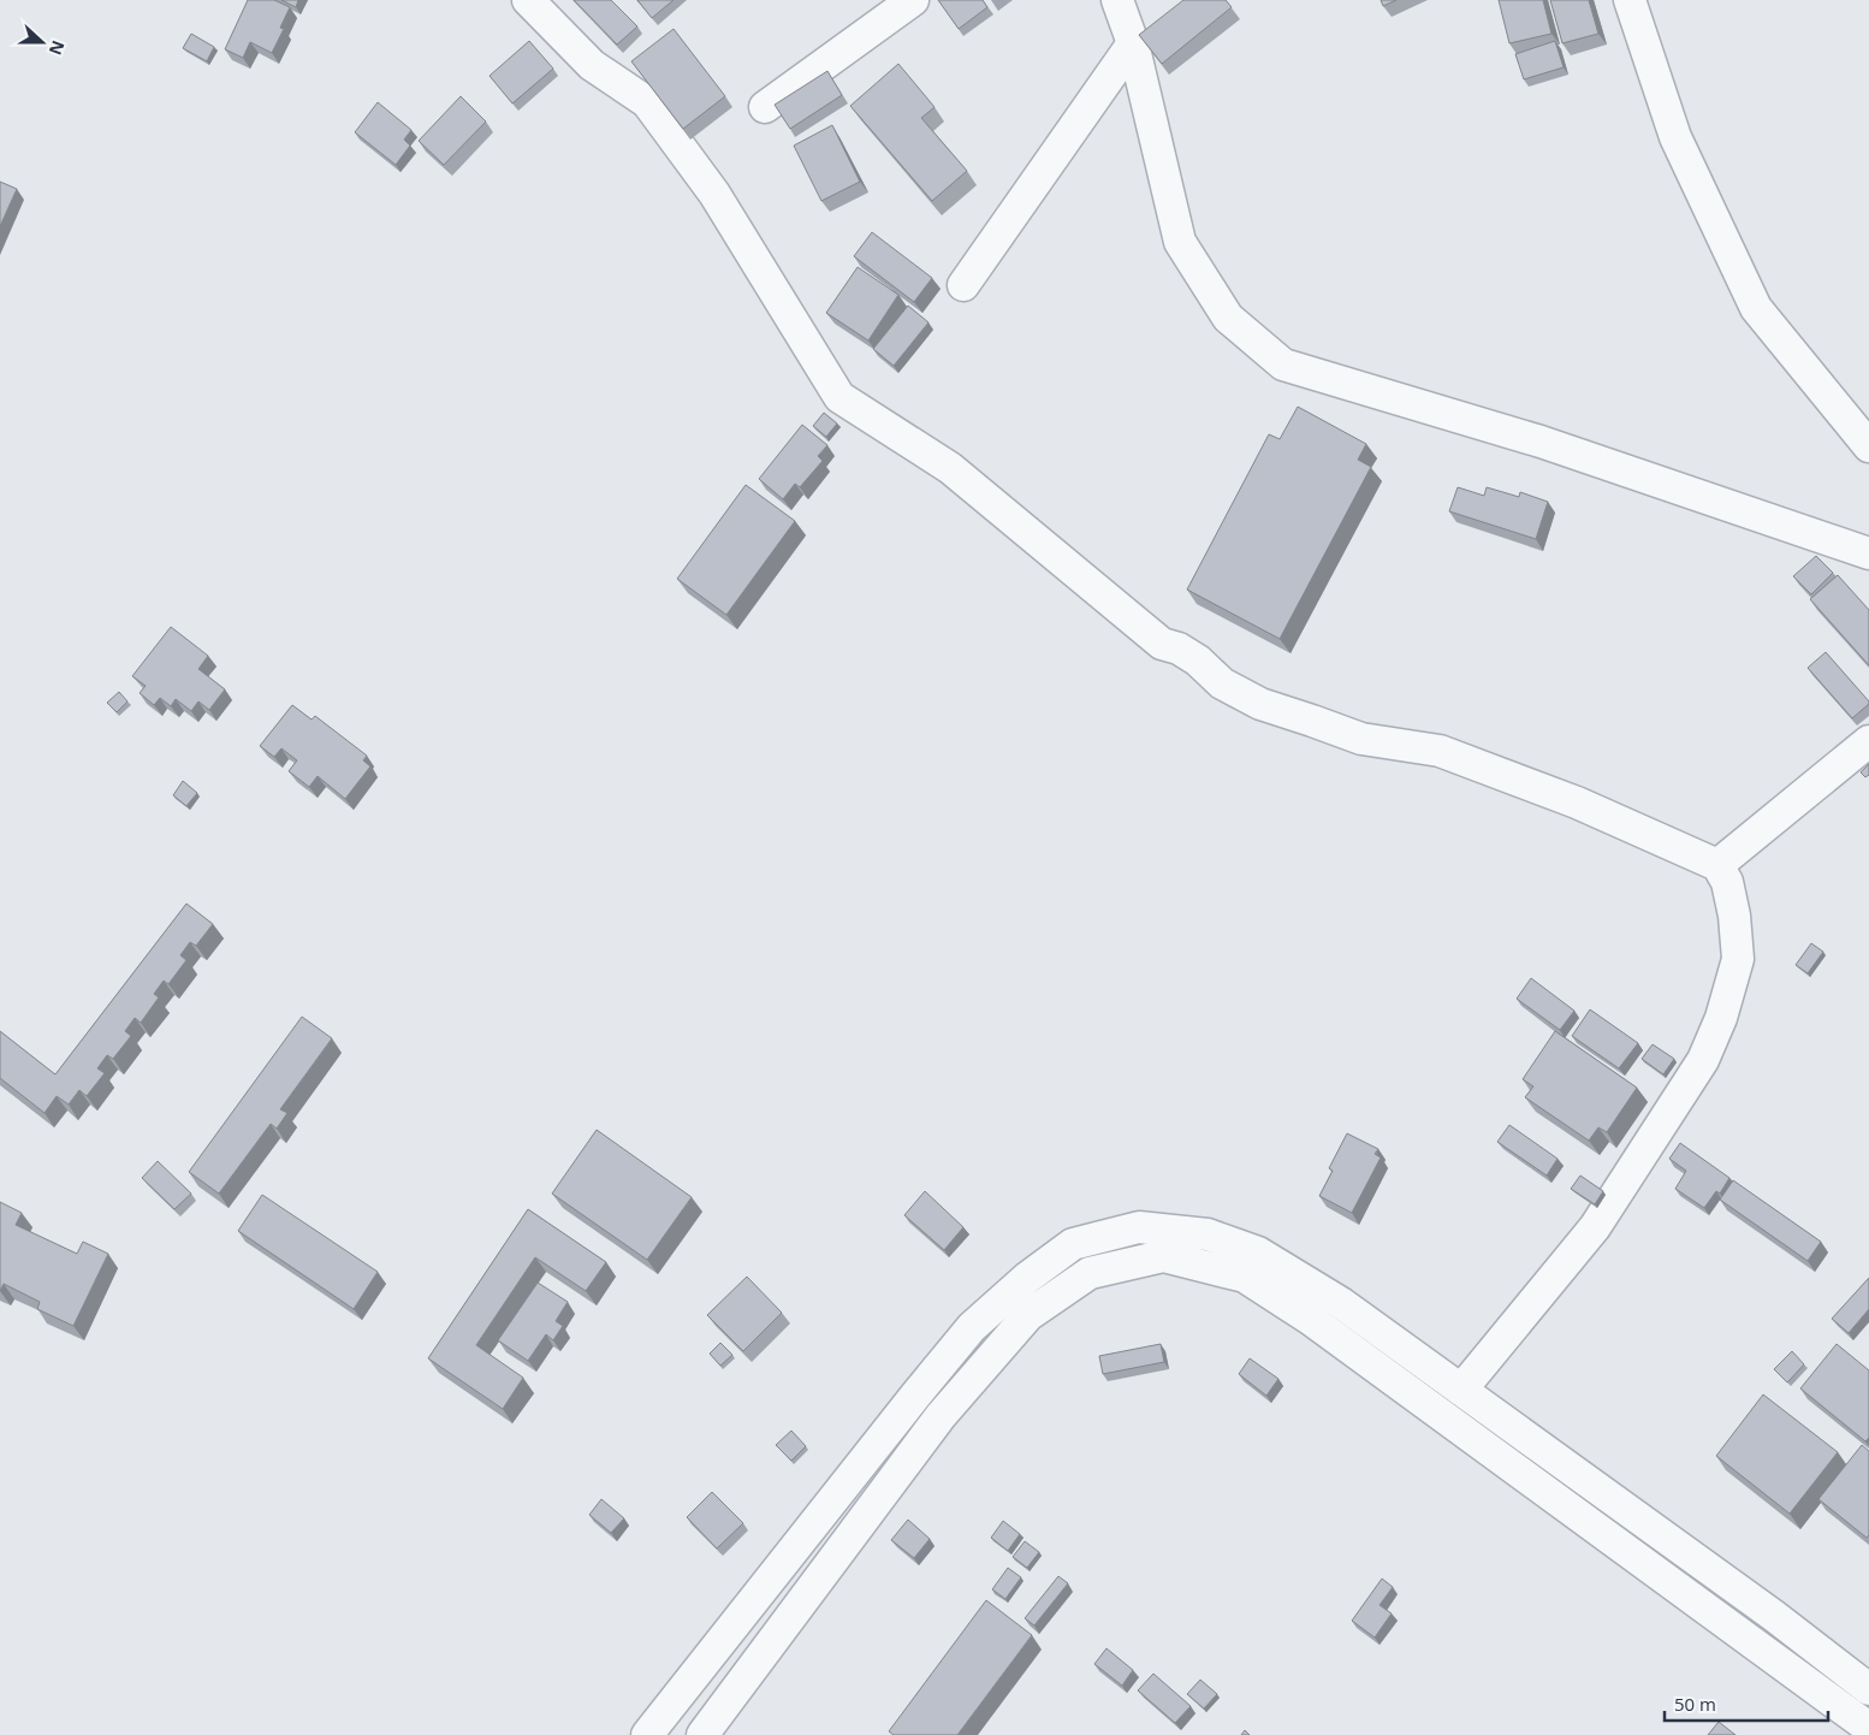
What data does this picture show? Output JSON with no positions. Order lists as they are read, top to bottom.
{
  "scale_bar": "50 m",
  "north": "right"
}
